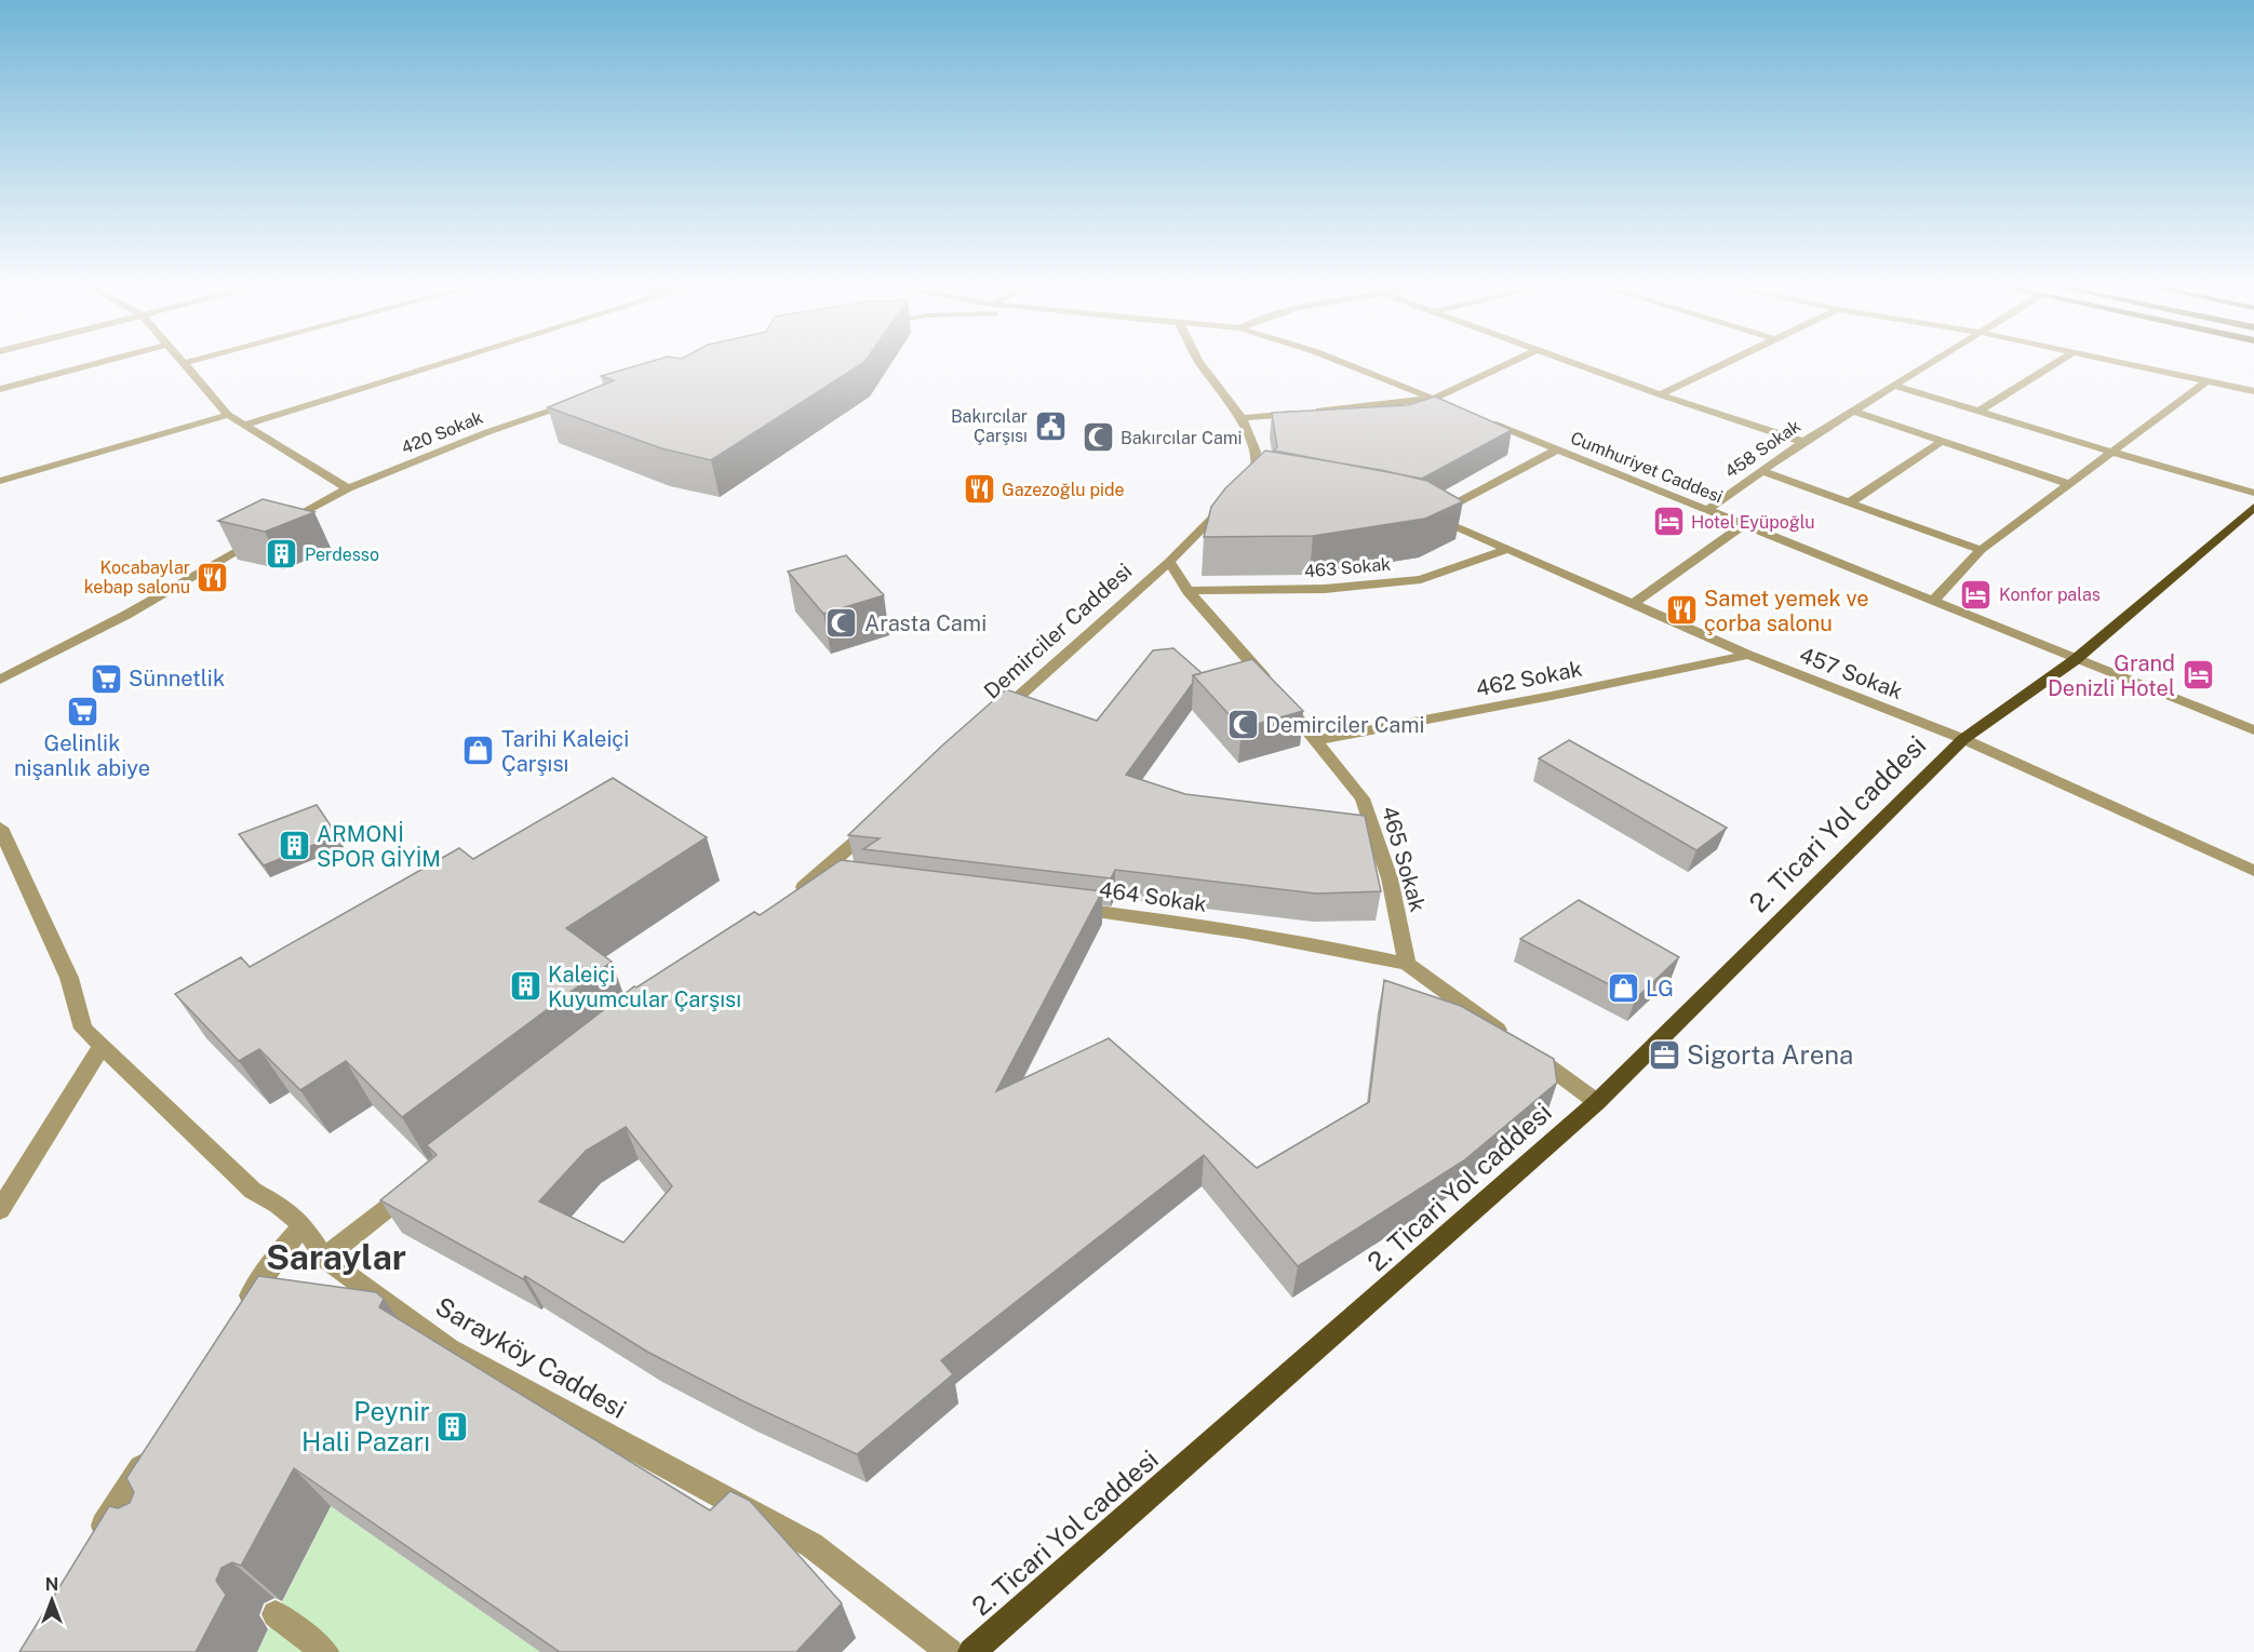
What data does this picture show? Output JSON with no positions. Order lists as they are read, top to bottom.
{
  "streets": {
    "main road": ["2. Ticari Yol caddesi"],
    "street": [
      "420 Sokak",
      "458 Sokak",
      "Cumhuriyet Caddesi",
      "463 Sokak",
      "Demirciler Caddesi",
      "457 Sokak",
      "462 Sokak",
      "465 Sokak",
      "464 Sokak",
      "Sarayköy Caddesi"
    ]
  },
  "crossings": [
    ["458 Sokak", "Cumhuriyet Caddesi"],
    ["Cumhuriyet Caddesi", "457 Sokak"],
    ["463 Sokak", "457 Sokak"],
    ["463 Sokak", "465 Sokak"],
    ["Demirciler Caddesi", "465 Sokak"],
    ["457 Sokak", "462 Sokak"],
    ["457 Sokak", "2. Ticari Yol caddesi"],
    ["462 Sokak", "465 Sokak"],
    ["465 Sokak", "464 Sokak"]
  ],
  "districts": ["Saraylar"],
  "places": {
    "public building": ["Bakırcılar Çarşısı"],
    "mosque": ["Bakırcılar Cami", "Arasta Cami", "Demirciler Cami"],
    "restaurant": ["Gazezoğlu pide", "Kocabaylar kebap salonu", "Samet yemek ve çorba salonu"],
    "hotel": ["Hotel Eyüpoğlu", "Konfor palas", "Grand Denizli Hotel"],
    "building": [
      "Perdesso",
      "ARMONİ SPOR GİYİM",
      "Kaleiçi Kuyumcular Çarşısı",
      "Peynir Hali Pazarı"
    ],
    "supermarket": ["Sünnetlik", "Gelinlik nişanlık abiye"],
    "shop": ["Tarihi Kaleiçi Çarşısı", "LG"],
    "office": ["Sigorta Arena"]
  },
  "north": "top"
}
